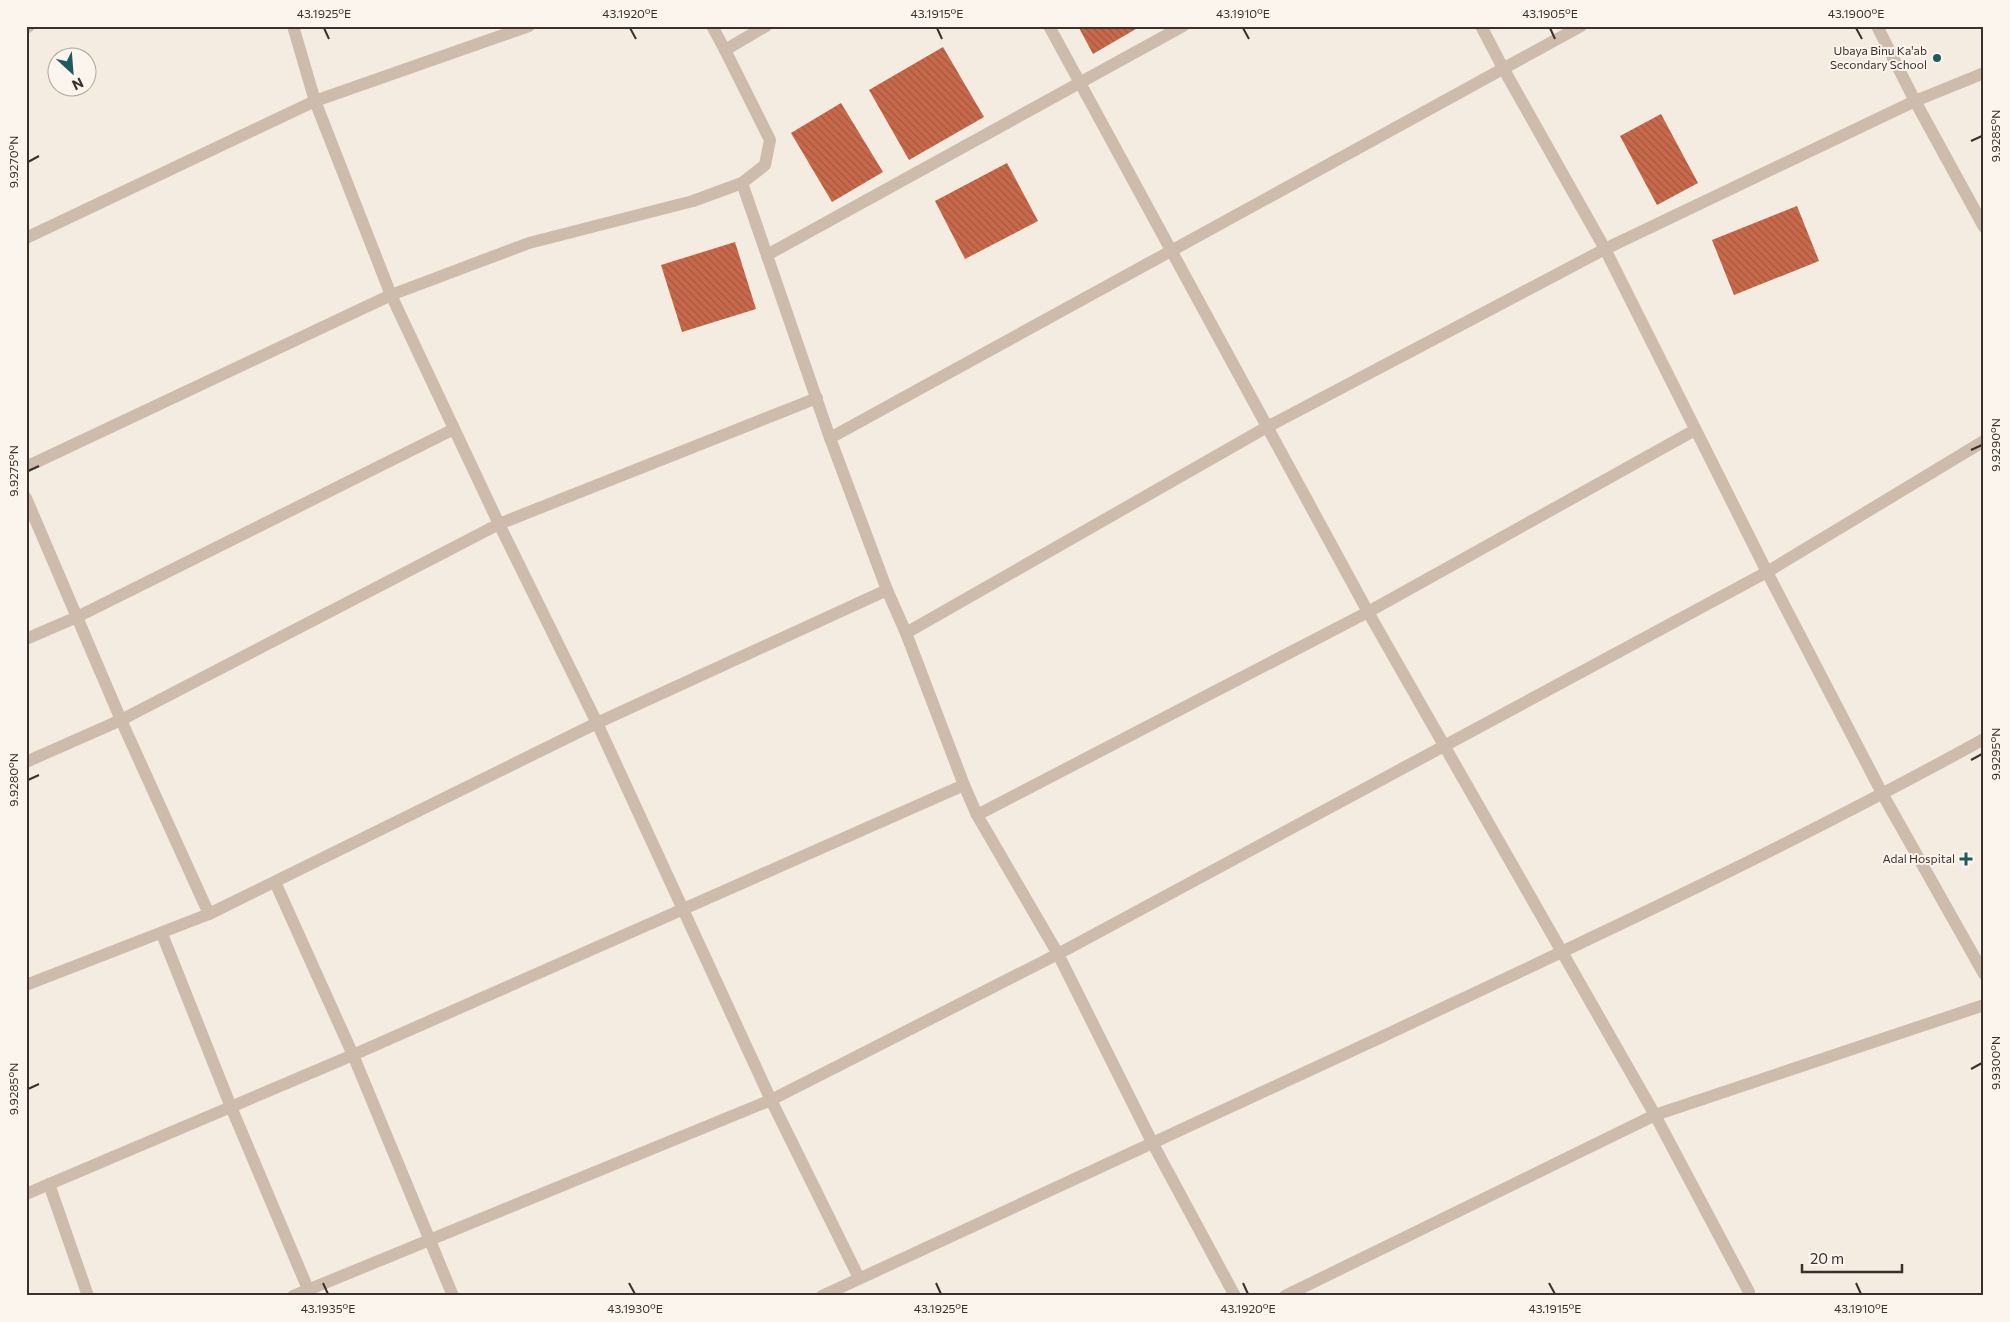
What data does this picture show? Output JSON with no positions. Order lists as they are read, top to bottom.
{
  "places": {
    "other": ["Ubaya Binu Ka'ab Secondary School"],
    "health": ["Adal Hospital"]
  },
  "scale_bar": "20 m",
  "north": "bottom right",
  "coordinates": [
    "43.1925°E",
    "43.1920°E",
    "43.1915°E",
    "43.1910°E",
    "43.1905°E",
    "43.1900°E",
    "9.9285°N",
    "9.9270°N",
    "9.9290°N",
    "9.9275°N",
    "9.9295°N",
    "9.9280°N",
    "9.9300°N",
    "43.1935°E",
    "43.1930°E"
  ]
}
